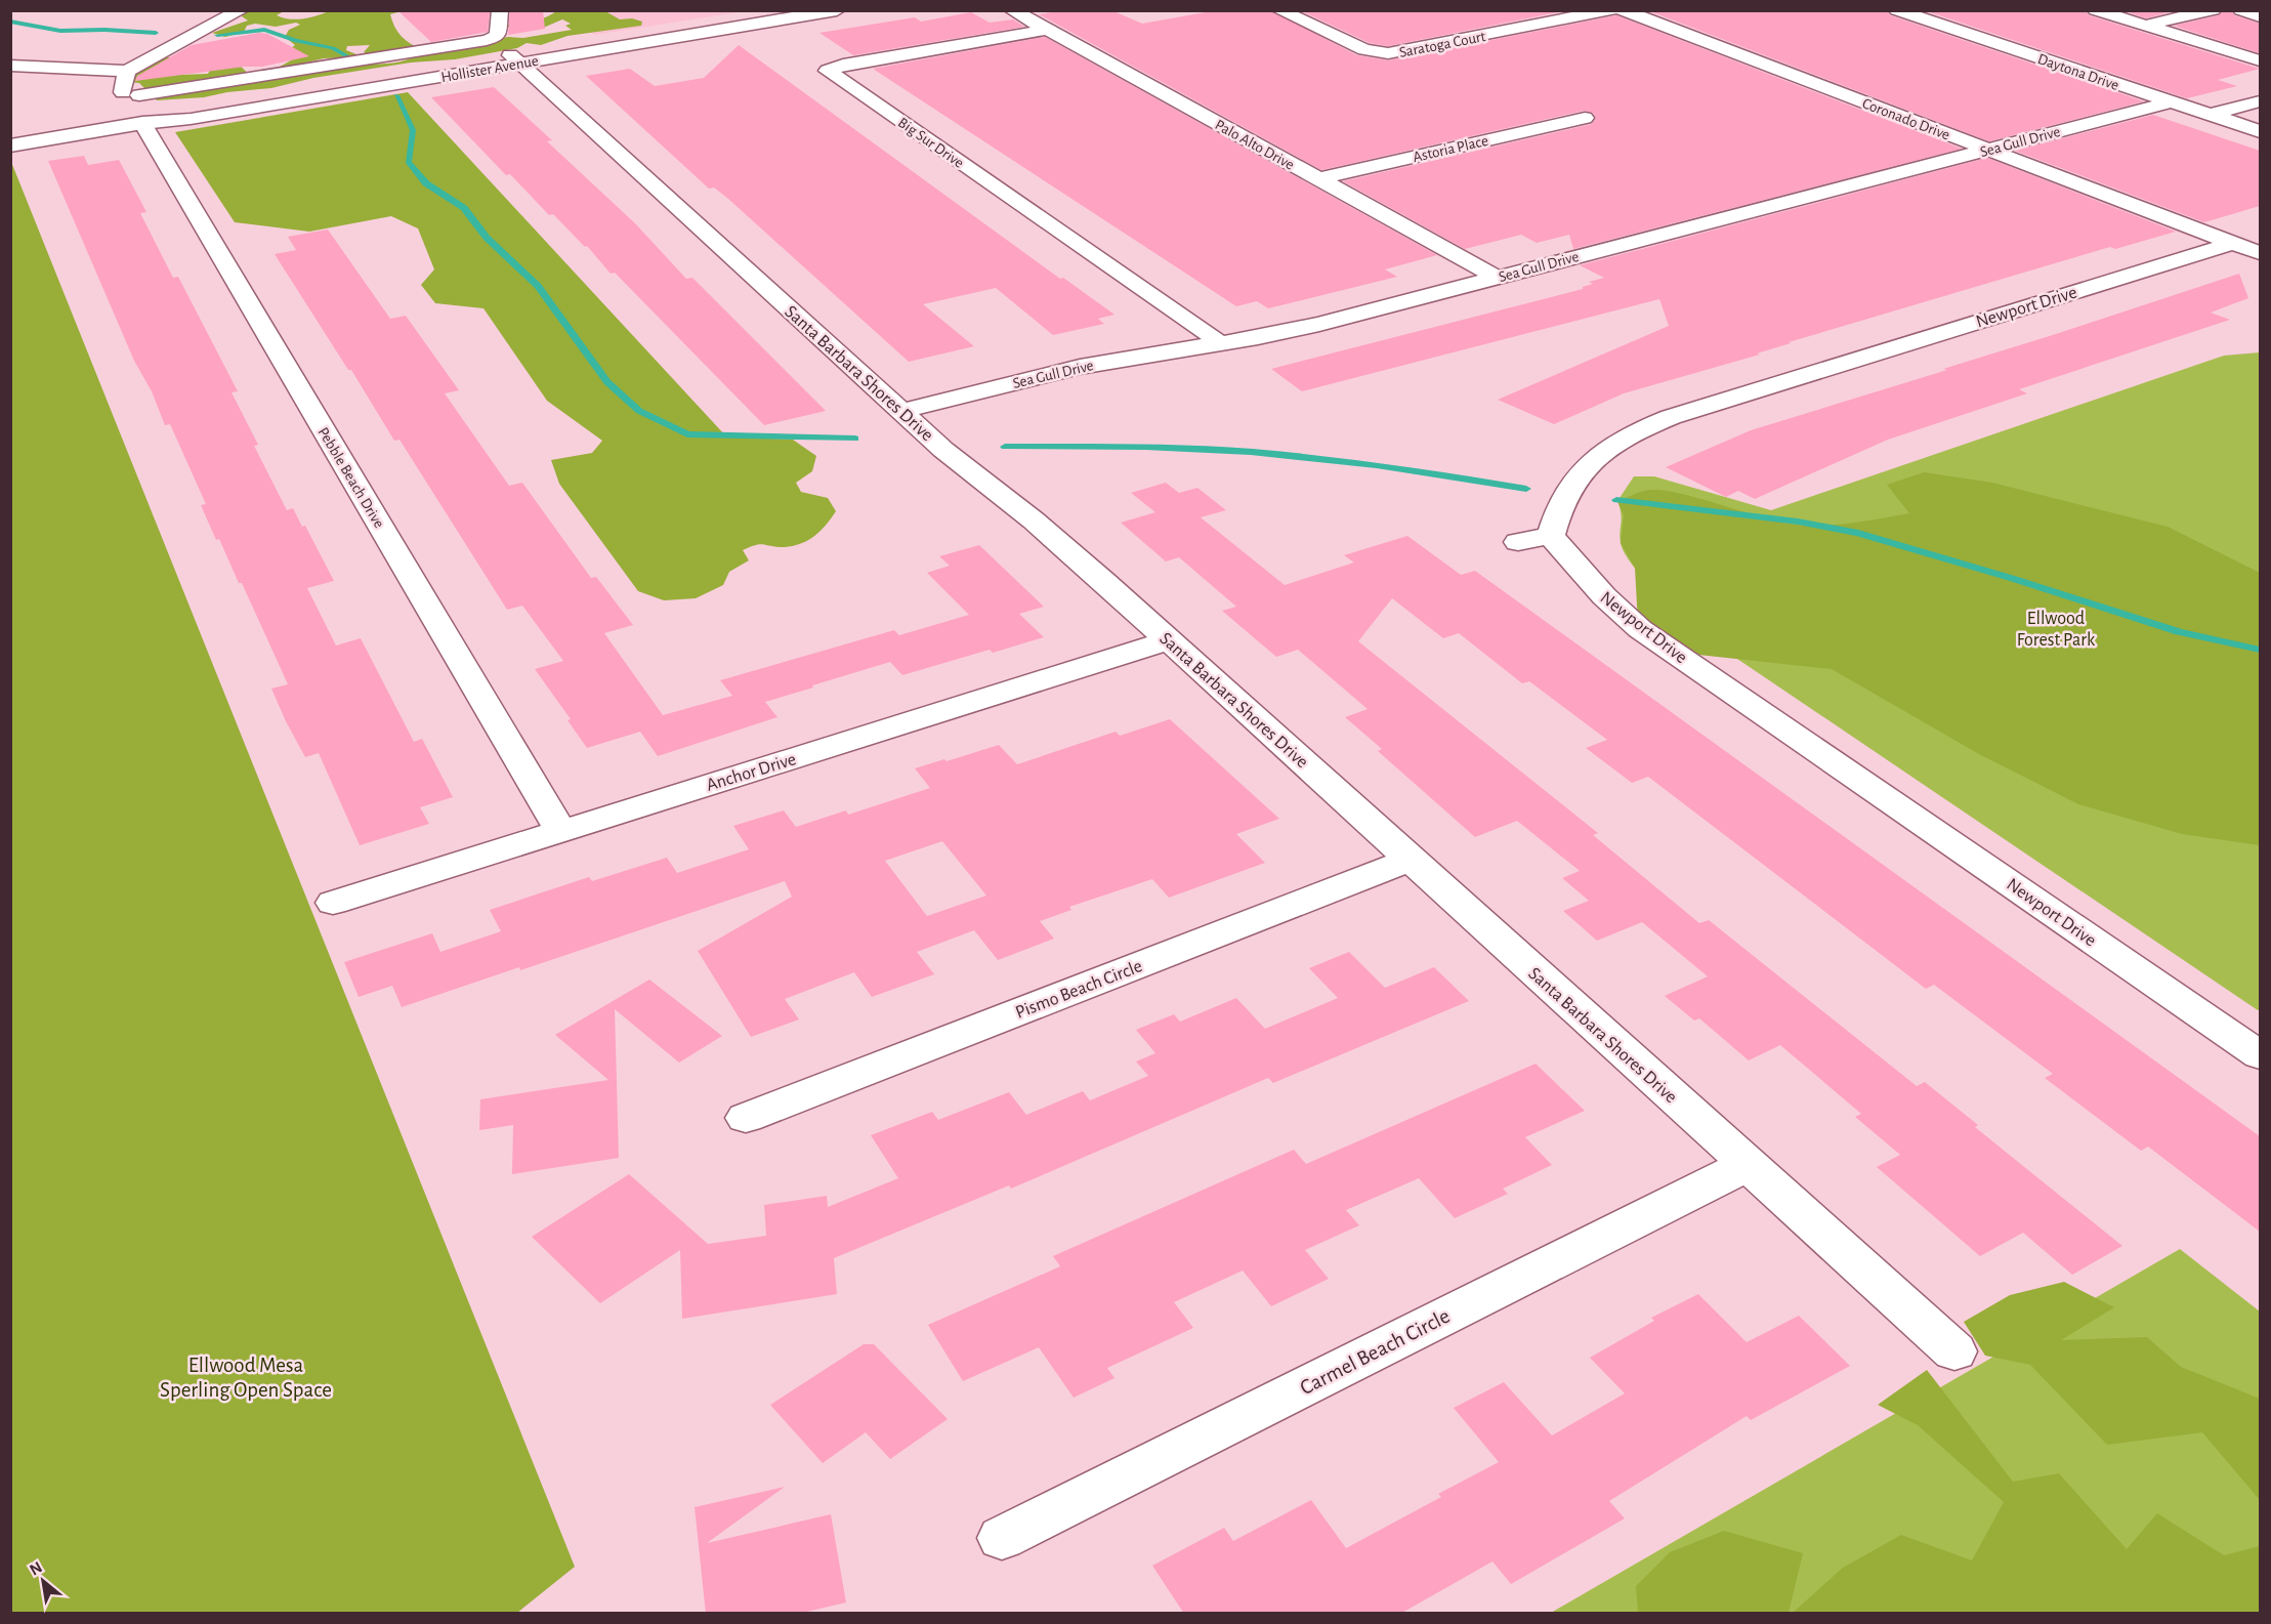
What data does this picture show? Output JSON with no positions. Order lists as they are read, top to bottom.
{
  "streets": {
    "street": [
      "Saratoga Court",
      "Hollister Avenue",
      "Daytona Drive",
      "Coronado Drive",
      "Sea Gull Drive",
      "Big Sur Drive",
      "Palo Alto Drive",
      "Astoria Place",
      "Newport Drive",
      "Santa Barbara Shores Drive",
      "Pebble Beach Drive",
      "Anchor Drive",
      "Pismo Beach Circle",
      "Carmel Beach Circle"
    ]
  },
  "crossings": [
    ["Hollister Avenue", "Santa Barbara Shores Drive"],
    ["Hollister Avenue", "Pebble Beach Drive"],
    ["Daytona Drive", "Sea Gull Drive"],
    ["Coronado Drive", "Sea Gull Drive"],
    ["Coronado Drive", "Newport Drive"],
    ["Sea Gull Drive", "Big Sur Drive"],
    ["Sea Gull Drive", "Palo Alto Drive"],
    ["Sea Gull Drive", "Santa Barbara Shores Drive"],
    ["Big Sur Drive", "Palo Alto Drive"],
    ["Palo Alto Drive", "Astoria Place"],
    ["Santa Barbara Shores Drive", "Anchor Drive"],
    ["Santa Barbara Shores Drive", "Pismo Beach Circle"],
    ["Santa Barbara Shores Drive", "Carmel Beach Circle"],
    ["Pebble Beach Drive", "Anchor Drive"]
  ],
  "parks": ["Ellwood Forest Park", "Ellwood Mesa Sperling Open Space"],
  "north": "top left"
}
